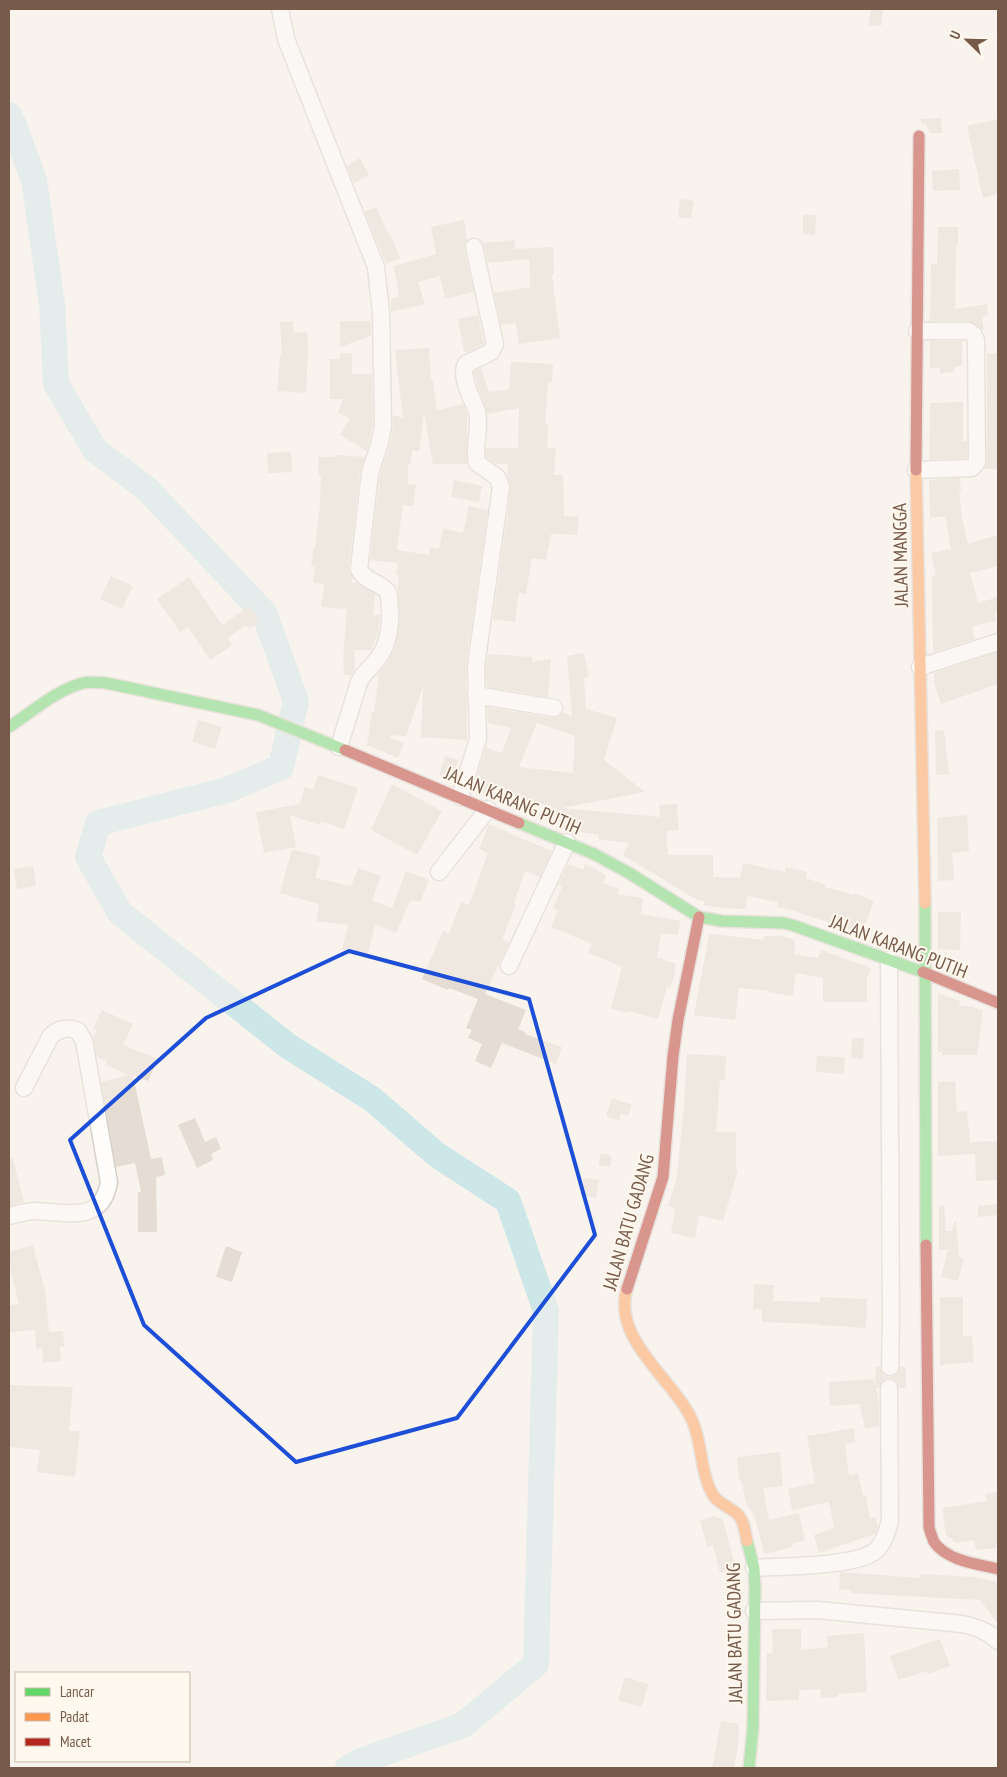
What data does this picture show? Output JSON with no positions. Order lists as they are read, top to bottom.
{
  "streets": {
    "street": ["JALAN MANGGA", "JALAN KARANG PUTIH", "JALAN BATU GADANG"]
  },
  "crossings": [
    ["JALAN MANGGA", "JALAN KARANG PUTIH"],
    ["JALAN KARANG PUTIH", "JALAN BATU GADANG"]
  ],
  "legend": ["Lancar", "Padat", "Macet"],
  "north": "top left"
}
